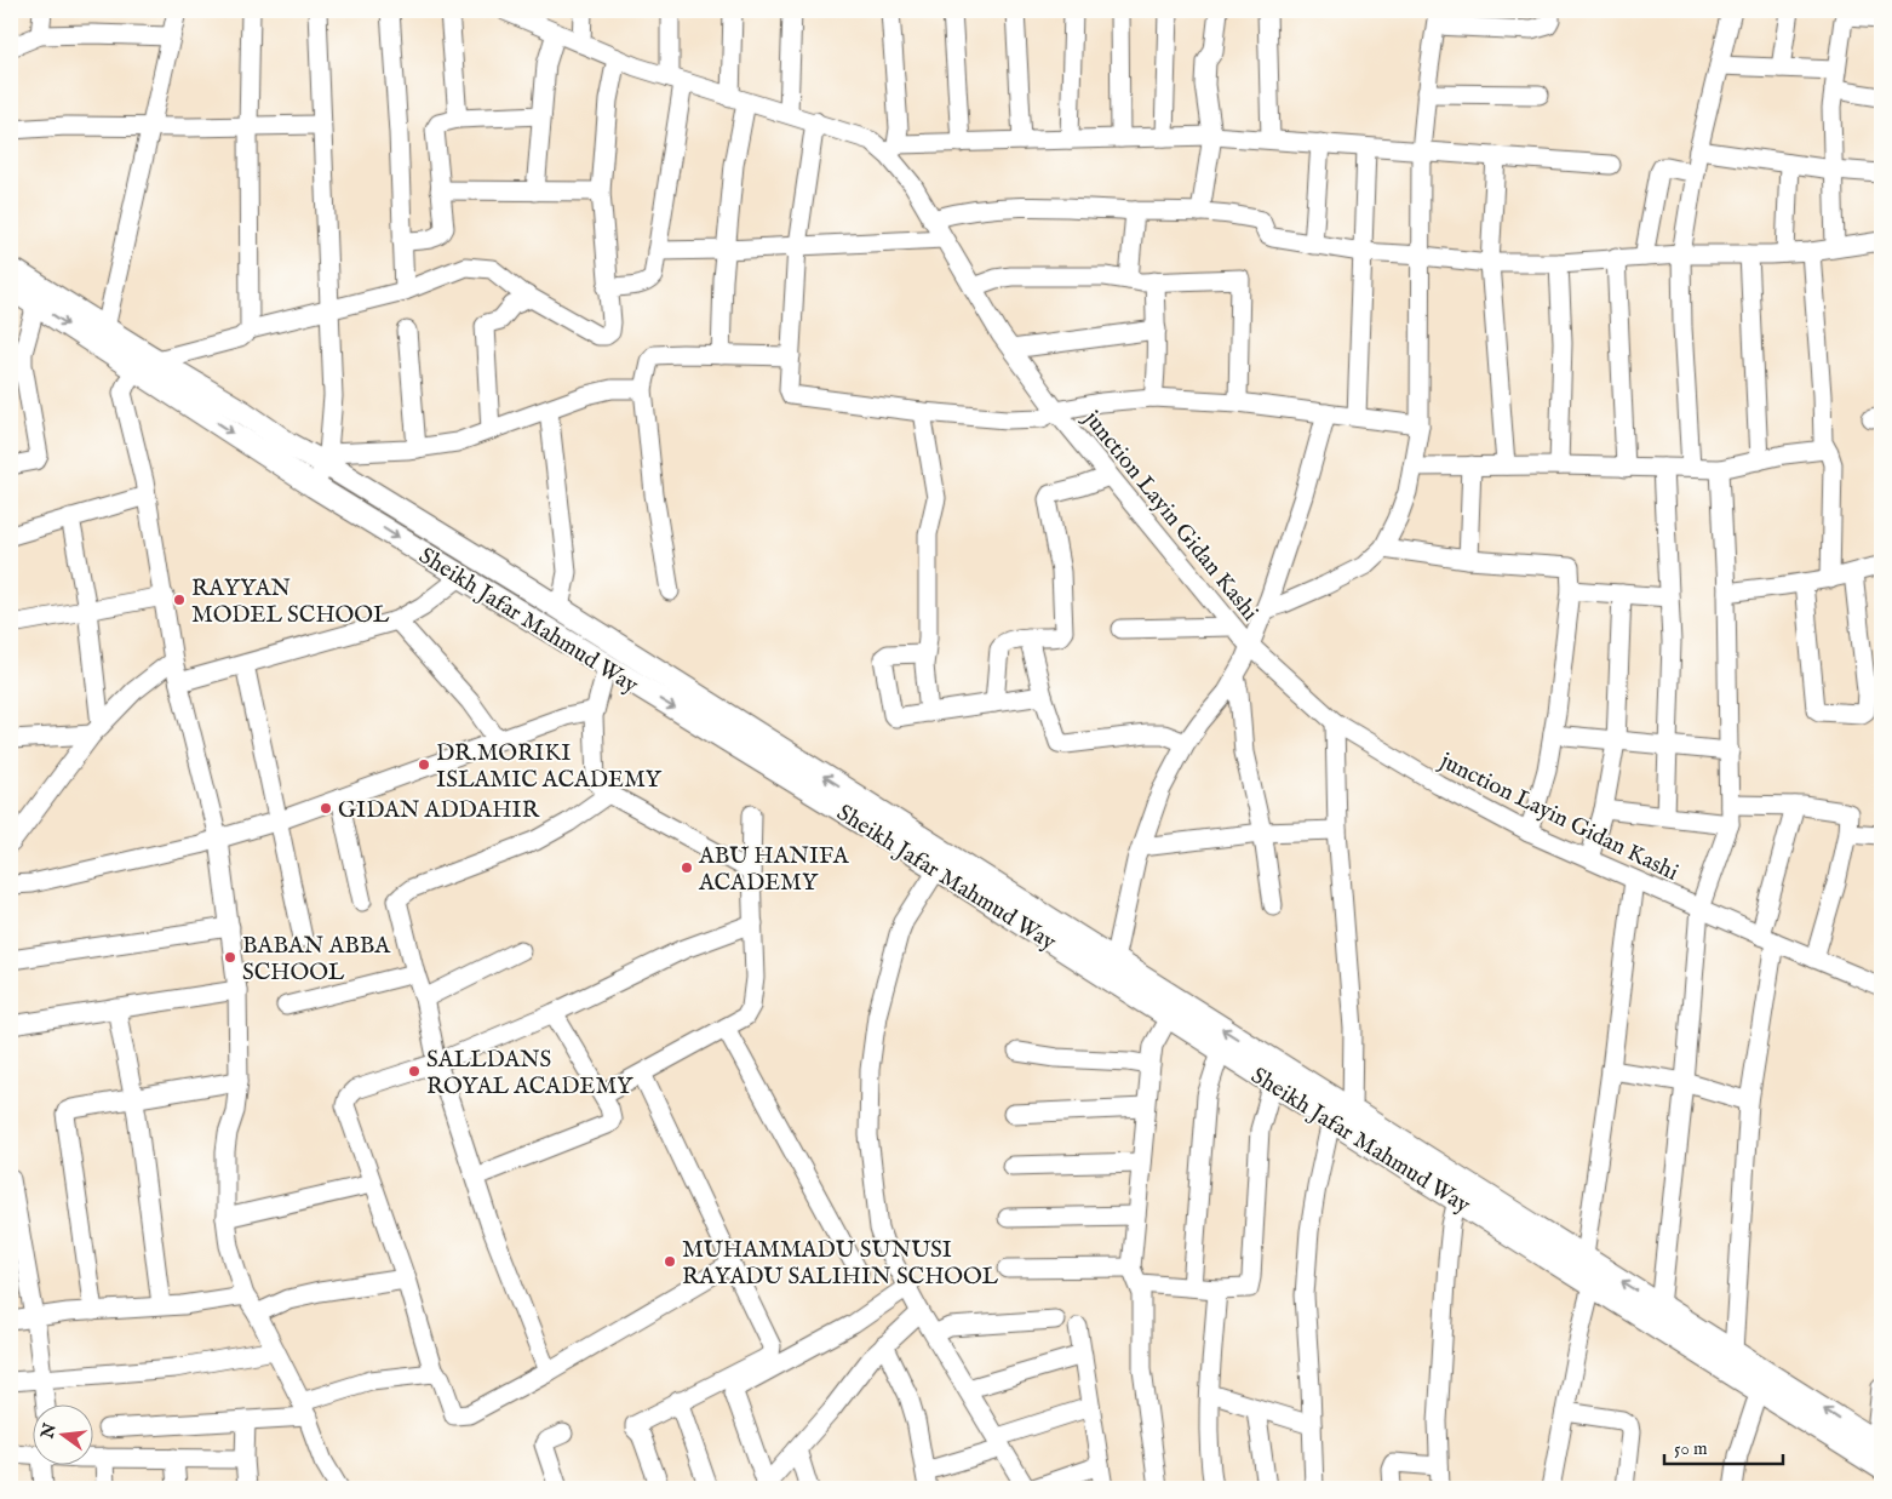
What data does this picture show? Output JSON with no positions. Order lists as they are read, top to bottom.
{
  "streets": {
    "main road": ["Sheikh Jafar Mahmud Way"],
    "street": ["junction Layin Gidan Kashi"]
  },
  "places": [
    "RAYYAN MODEL SCHOOL",
    "DR.MORIKI ISLAMIC ACADEMY",
    "GIDAN ADDAHIR",
    "ABU HANIFA ACADEMY",
    "BABAN ABBA SCHOOL",
    "SALLDANS ROYAL ACADEMY",
    "MUHAMMADU SUNUSI RAYADU SALIHIN SCHOOL"
  ],
  "scale_bar": "50 m",
  "north": "left"
}
